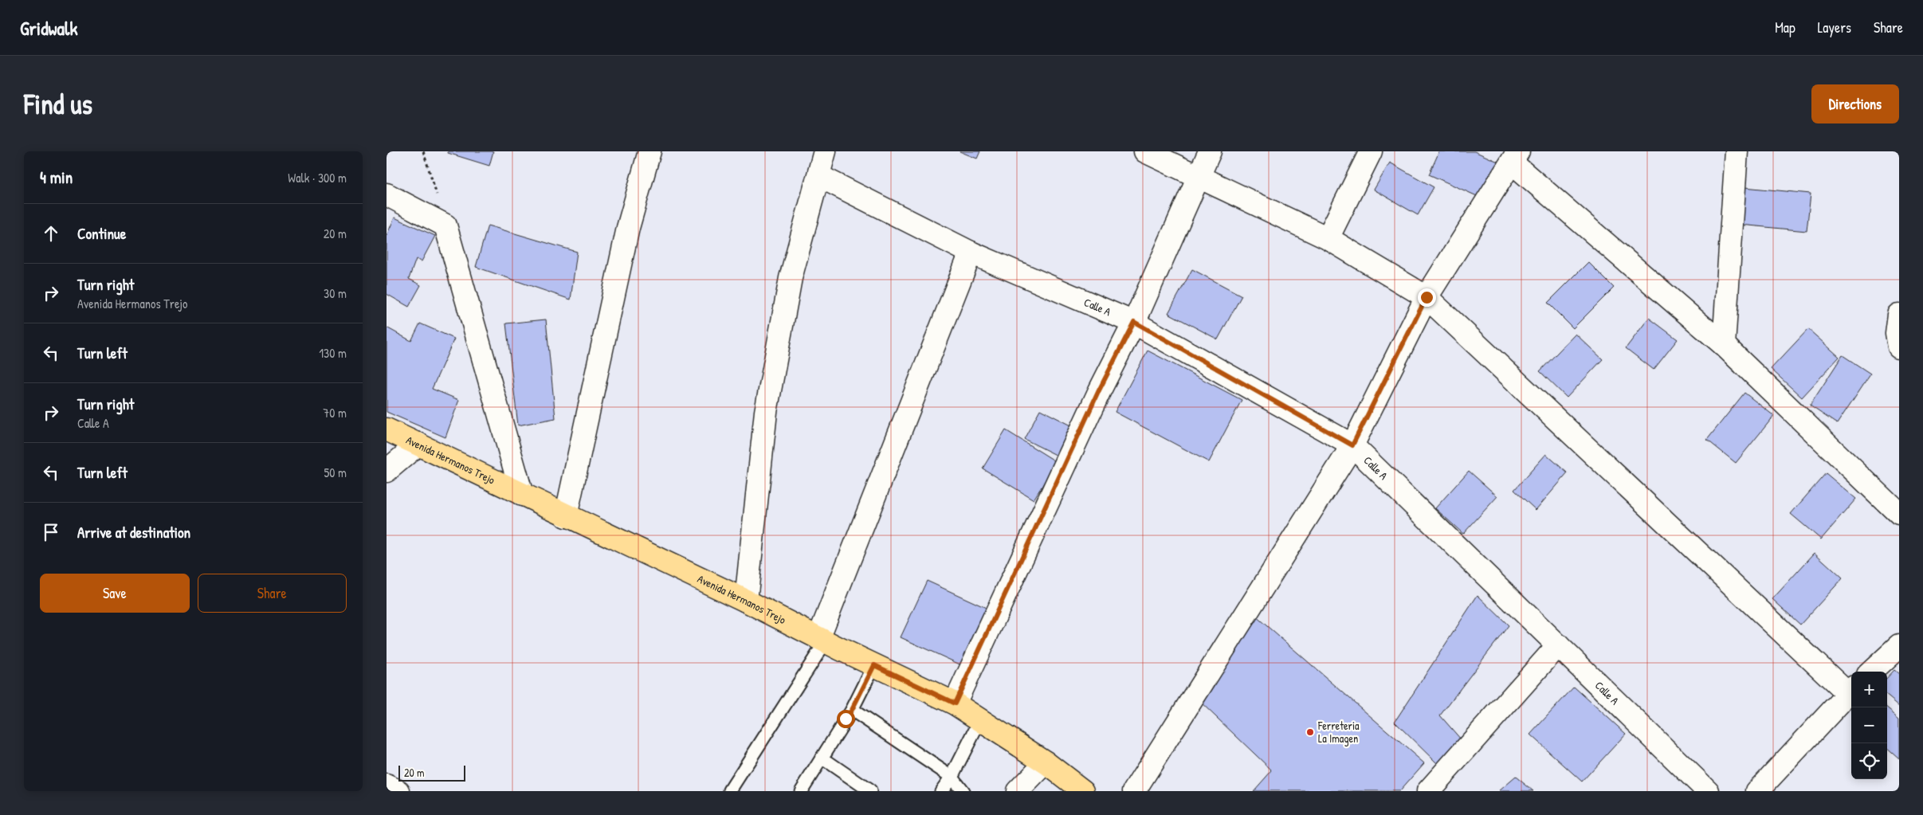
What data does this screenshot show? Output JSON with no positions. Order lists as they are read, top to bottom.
{
  "streets": {
    "main road": ["Avenida Hermanos Trejo"],
    "street": ["Calle A"]
  },
  "places": ["Ferreteria La Imagen"],
  "scale_bar": "20 m",
  "page": {
    "header": "Gridwalk",
    "nav": ["Map", "Layers", "Share"],
    "buttons": [
      "Directions",
      ["Save", "Share"]
    ],
    "title": "Find us",
    "heading": ["4 min", "Walk · 300 m"],
    "list": [
      ["Continue", "20 m"],
      ["Turn right", "Avenida Hermanos Trejo", "30 m"],
      ["Turn left", "130 m"],
      ["Turn right", "Calle A", "70 m"],
      ["Turn left", "50 m"],
      "Arrive at destination"
    ],
    "map_buttons": ["+", "−"],
    "scale": "20 m"
  }
}
